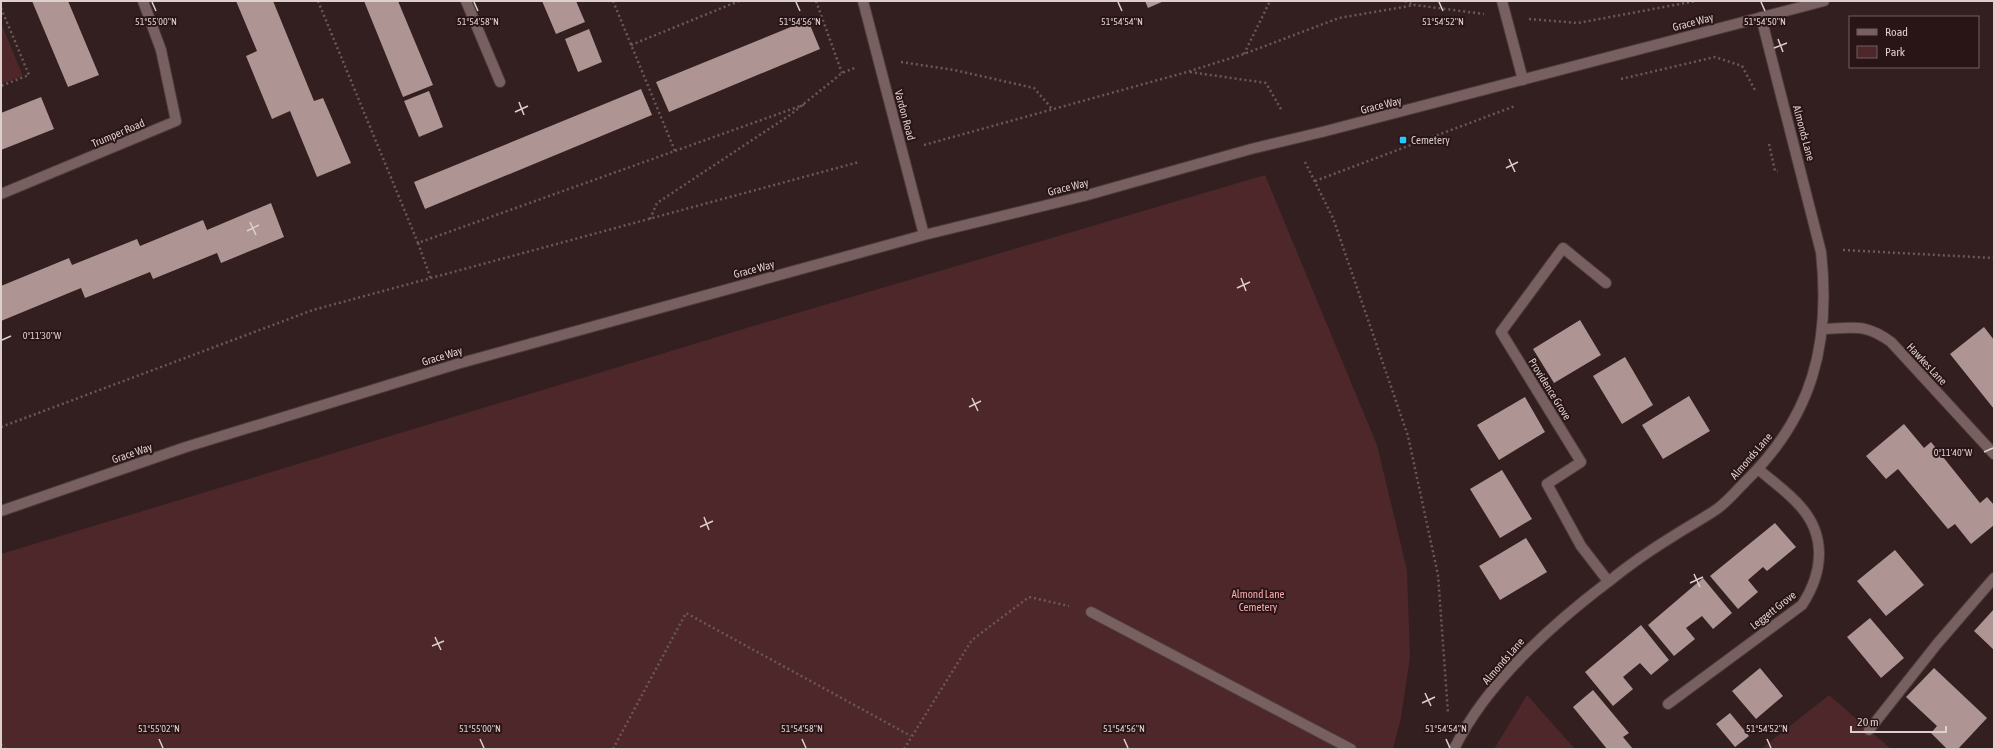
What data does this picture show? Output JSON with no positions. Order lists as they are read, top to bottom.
{
  "streets": {
    "street": [
      "Grace Way",
      "Vardon Road",
      "Trumper Road",
      "Almonds Lane",
      "Hawkes Lane",
      "Providence Grove",
      "Leggett Grove"
    ]
  },
  "crossings": [
    ["Grace Way", "Vardon Road"],
    ["Grace Way", "Almonds Lane"],
    ["Almonds Lane", "Hawkes Lane"],
    ["Almonds Lane", "Providence Grove"],
    ["Almonds Lane", "Leggett Grove"]
  ],
  "parks": ["Almond Lane Cemetery"],
  "places": {
    "transit": ["Cemetery"]
  },
  "legend": ["Road", "Park"],
  "scale_bar": "20 m",
  "coordinates": [
    "51°54'50\"N",
    "51°55'00\"N",
    "51°54'58\"N",
    "51°54'56\"N",
    "51°54'54\"N",
    "51°54'52\"N",
    "0°11'30\"W",
    "0°11'40\"W",
    "51°55'02\"N"
  ]
}
